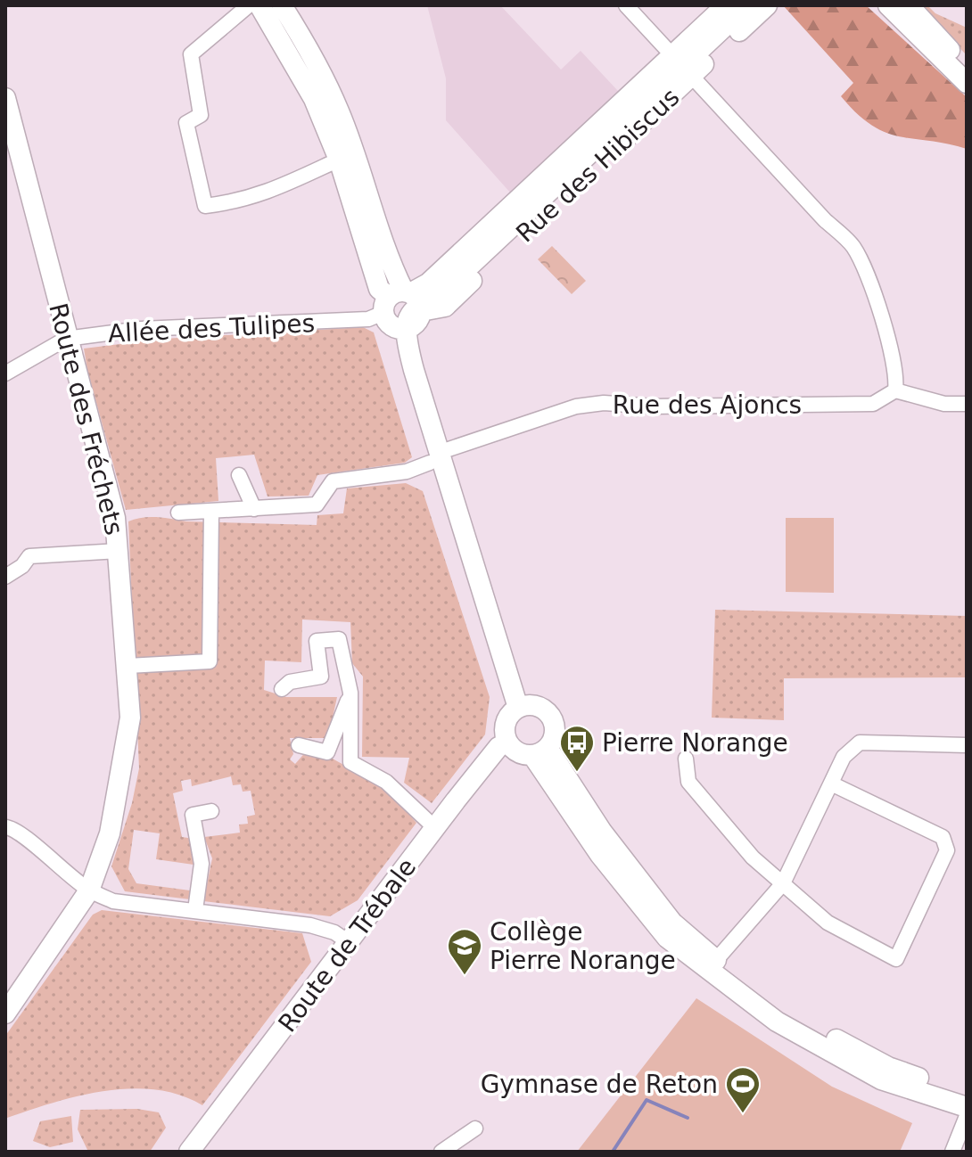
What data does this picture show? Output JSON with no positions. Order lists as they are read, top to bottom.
{
  "streets": {
    "street": [
      "Rue des Hibiscus",
      "Allée des Tulipes",
      "Rue des Ajoncs",
      "Route des Fréchets",
      "Route de Trébale"
    ]
  },
  "crossings": [
    ["Rue des Hibiscus", "Allée des Tulipes"],
    ["Allée des Tulipes", "Route des Fréchets"]
  ],
  "places": {
    "bus stop": ["Pierre Norange"],
    "school or university": ["Collège Pierre Norange"],
    "sports": ["Gymnase de Reton"]
  }
}
